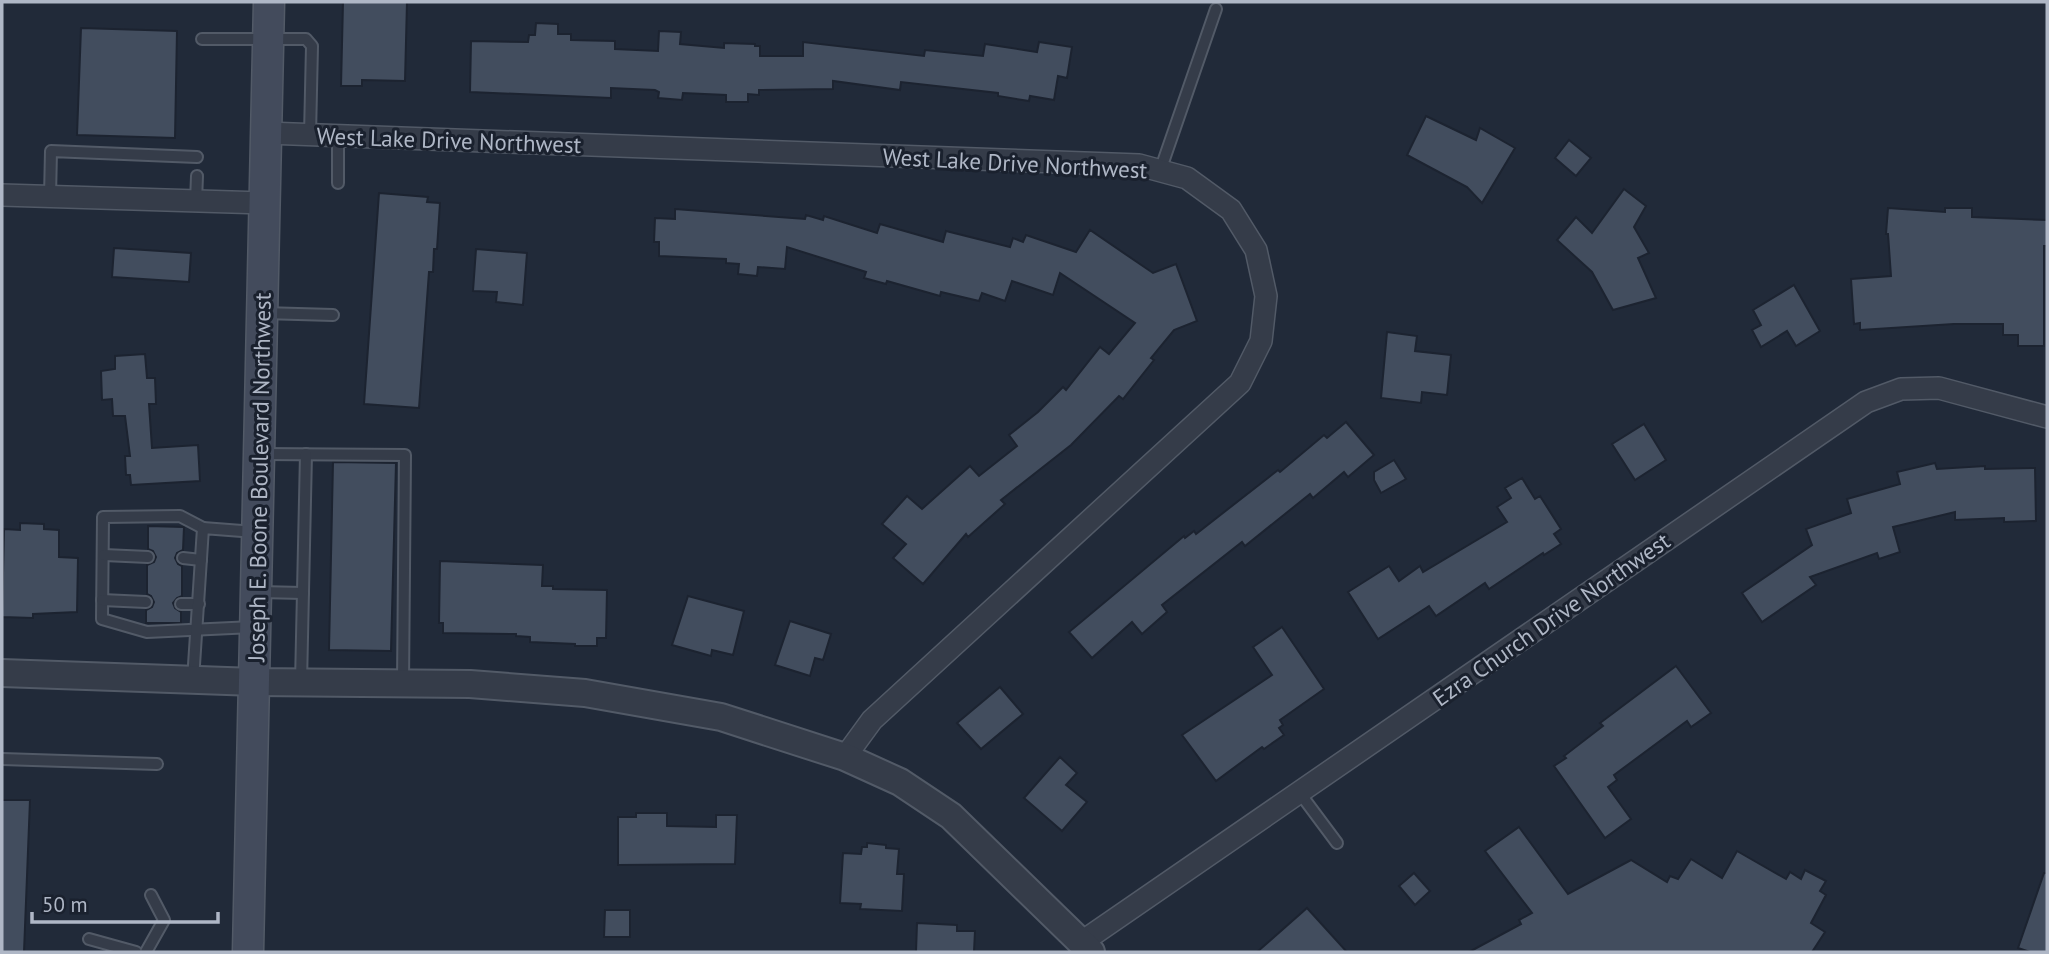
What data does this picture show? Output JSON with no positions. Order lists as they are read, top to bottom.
{
  "streets": {
    "main road": ["Joseph E. Boone Boulevard Northwest"],
    "street": ["West Lake Drive Northwest", "Ezra Church Drive Northwest"]
  },
  "crossings": [
    ["West Lake Drive Northwest", "Joseph E. Boone Boulevard Northwest"]
  ],
  "scale_bar": "50 m"
}
